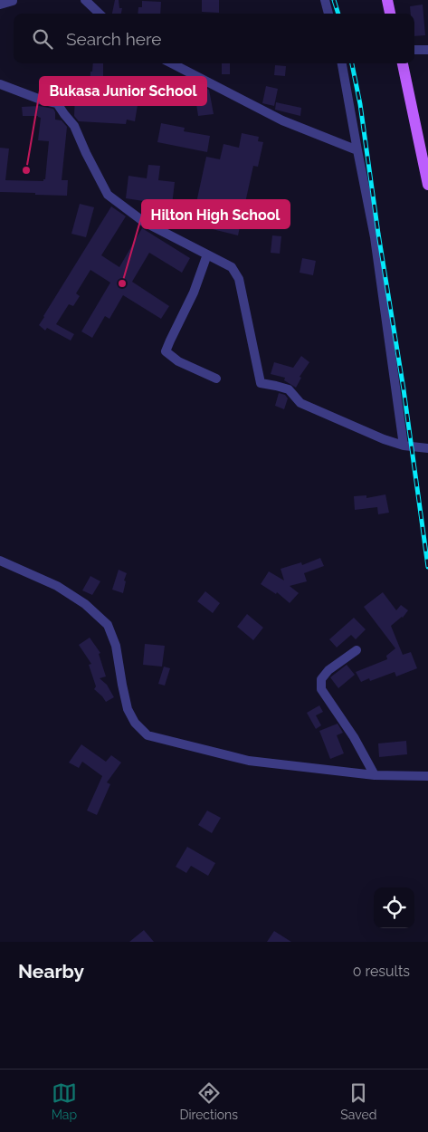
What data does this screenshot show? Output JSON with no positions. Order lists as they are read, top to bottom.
{
  "places": ["Bukasa Junior School", "Hilton High School"],
  "page": {
    "search": "Search here",
    "heading": ["Nearby", "0 results"],
    "nav": ["Map", "Directions", "Saved"]
  }
}
